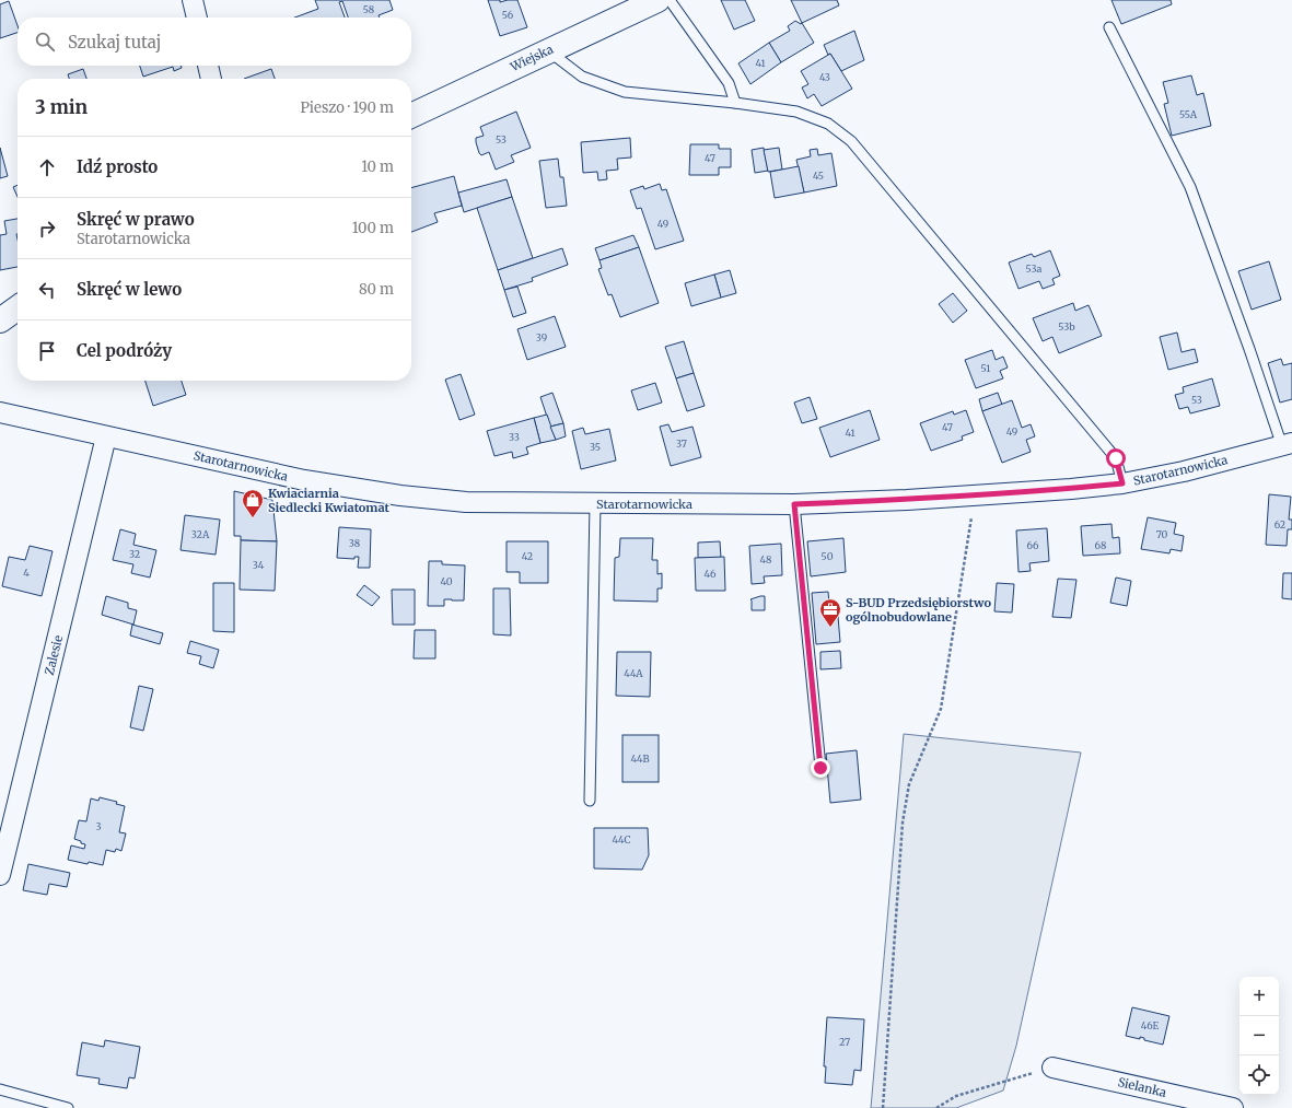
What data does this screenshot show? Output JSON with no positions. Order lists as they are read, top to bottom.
{
  "streets": {
    "street": [
      "Wiejska",
      "Starotarnowicka",
      "Zalesie",
      "Sielanka"
    ]
  },
  "crossings": [
    ["Starotarnowicka", "Zalesie"]
  ],
  "places": {
    "shop": ["Kwiaciarnia Siedlecki Kwiatomat"],
    "office": ["S-BUD Przedsiębiorstwo ogólnobudowlane"]
  },
  "house_numbers": [
    "58",
    "56",
    "41",
    "43",
    "55A",
    "53",
    "47",
    "45",
    "49",
    "53a",
    "53b",
    "39",
    "51",
    "53",
    "47",
    "49",
    "41",
    "33",
    "37",
    "35",
    "62",
    "32A",
    "70",
    "38",
    "66",
    "68",
    "32",
    "42",
    "50",
    "48",
    "34",
    "4",
    "46",
    "40",
    "44A",
    "44B",
    "3",
    "44C",
    "46E",
    "27"
  ],
  "page": {
    "search": "Szukaj tutaj",
    "heading": ["3 min", "Pieszo · 190 m"],
    "list": [
      ["Idź prosto", "10 m"],
      ["Skręć w prawo", "Starotarnowicka", "100 m"],
      ["Skręć w lewo", "80 m"],
      "Cel podróży"
    ],
    "map_buttons": ["+", "−"]
  }
}
